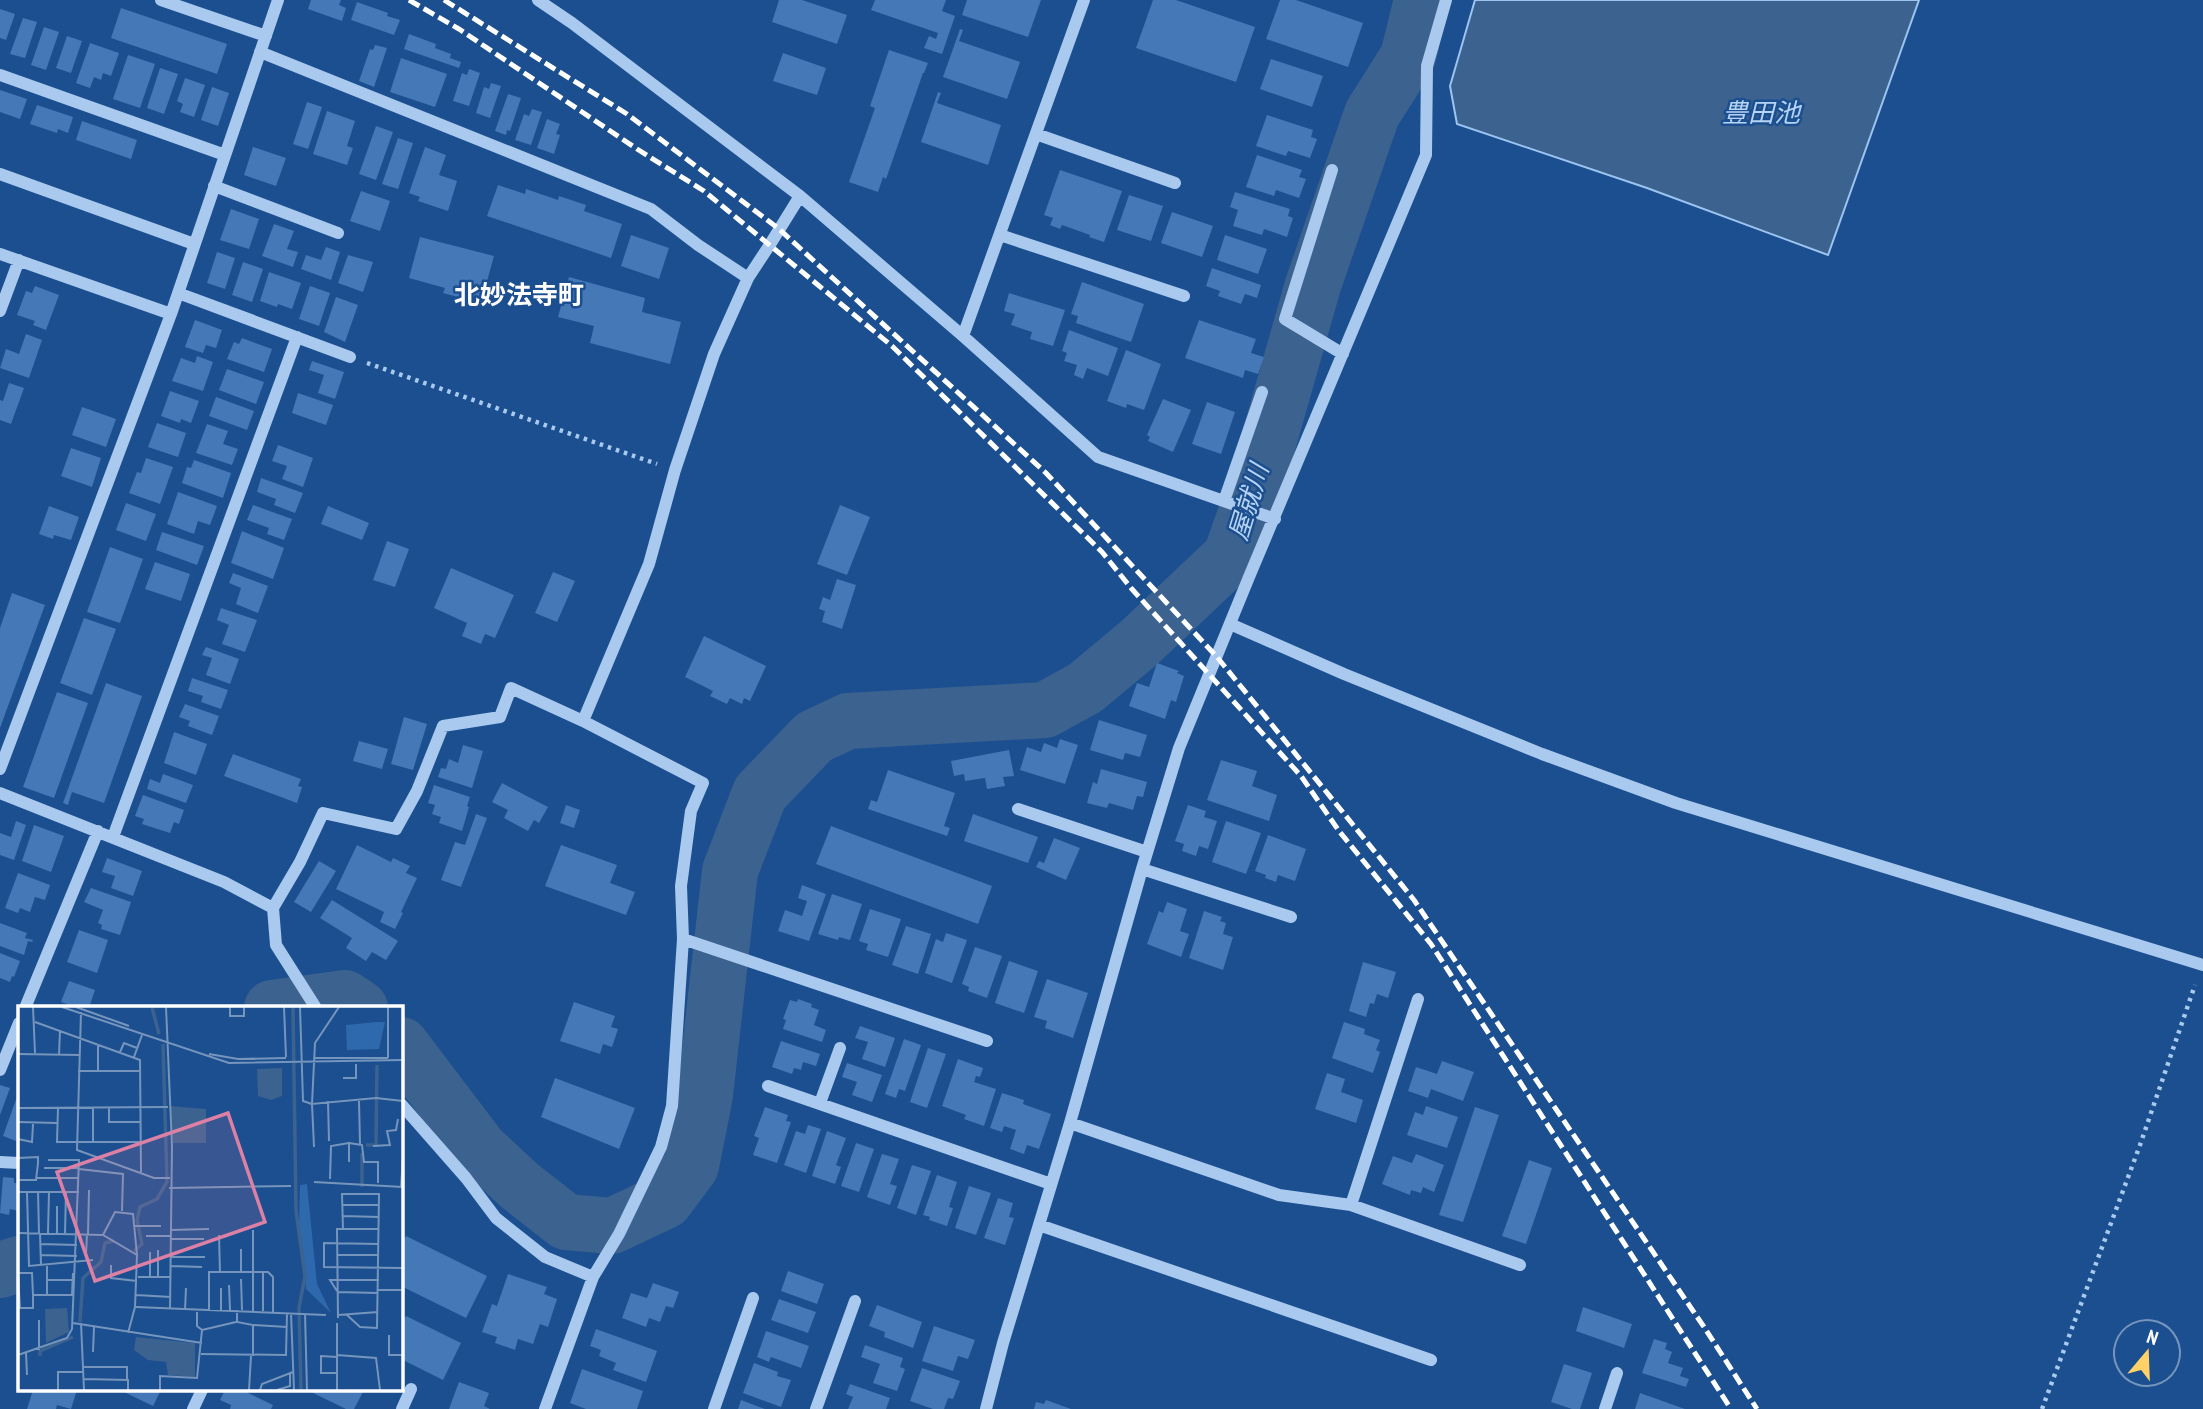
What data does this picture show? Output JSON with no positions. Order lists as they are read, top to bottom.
{
  "districts": ["北妙法寺町"],
  "water": ["豊田池", "屋就川"],
  "north": "top"
}
